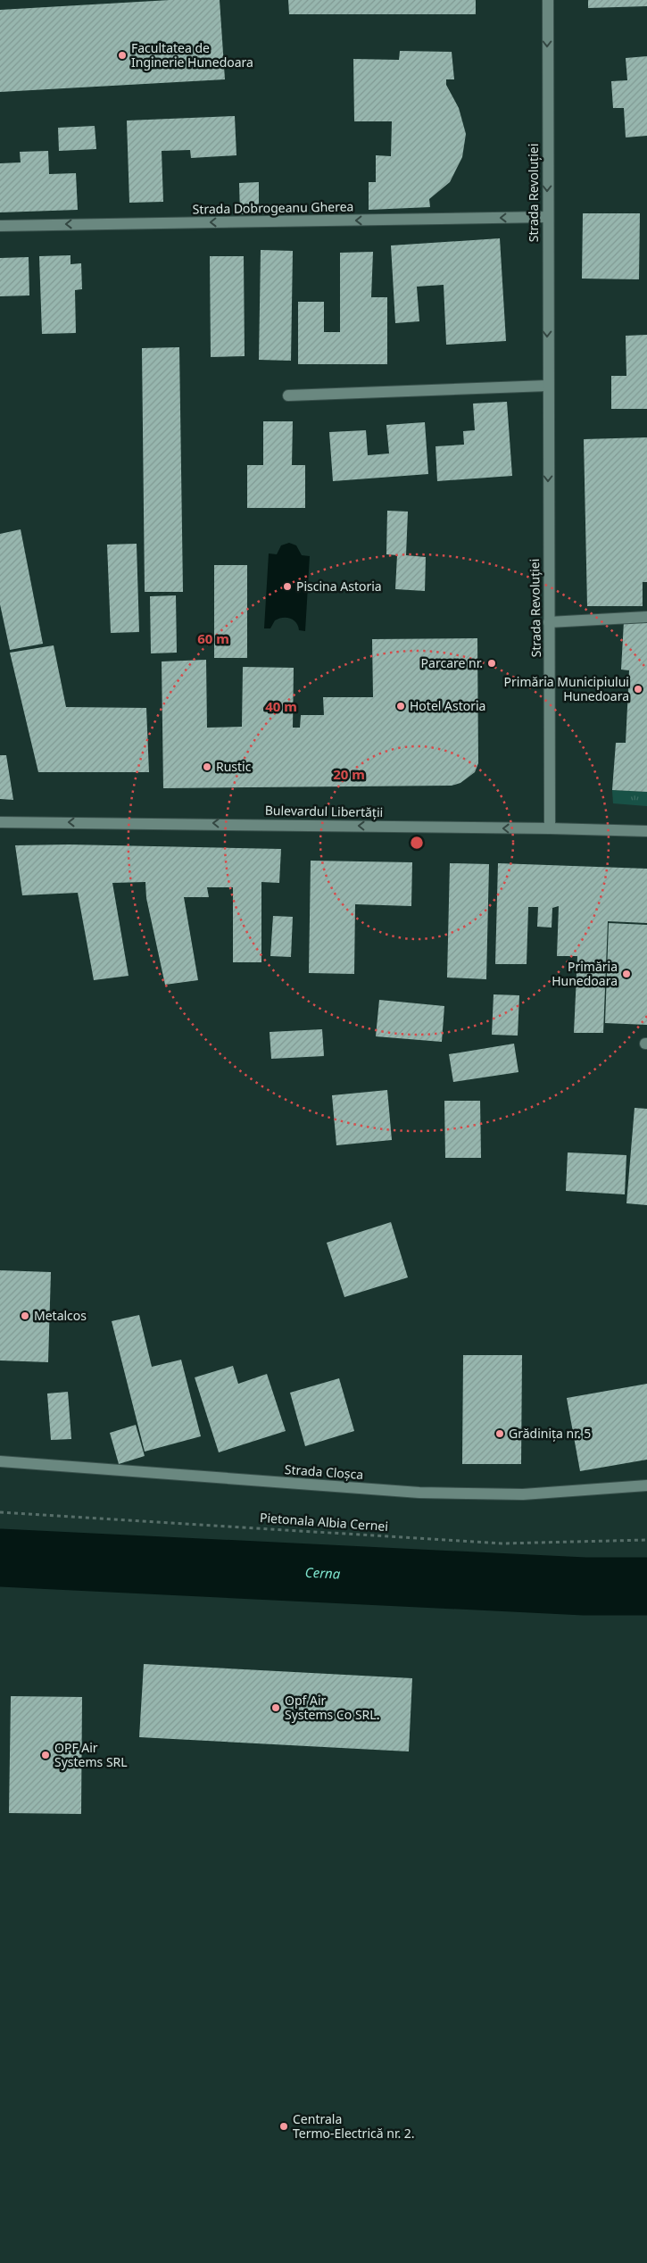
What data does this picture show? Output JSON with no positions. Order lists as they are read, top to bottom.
{
  "streets": {
    "street": [
      "Strada Revoluției",
      "Strada Dobrogeanu Gherea",
      "Bulevardul Libertății",
      "Strada Cloșca"
    ],
    "path": ["Pietonala Albia Cernei"]
  },
  "crossings": [
    ["Strada Revoluției", "Strada Dobrogeanu Gherea"],
    ["Strada Revoluției", "Bulevardul Libertății"]
  ],
  "one_way": ["Strada Revoluției", "Strada Dobrogeanu Gherea", "Bulevardul Libertății"],
  "water": ["Cerna"],
  "places": [
    "Facultatea de Inginerie Hunedoara",
    "Piscina Astoria",
    "Parcare nr.",
    "Primăria Municipiului Hunedoara",
    "Hotel Astoria",
    "Rustic",
    "Primăria Hunedoara",
    "Metalcos",
    "Grădinița nr. 5",
    "Opf Air Systems Co SRL.",
    "OPF Air Systems SRL",
    "Centrala Termo-Electrică nr. 2."
  ],
  "rings": ["60 m", "40 m", "20 m"]
}
